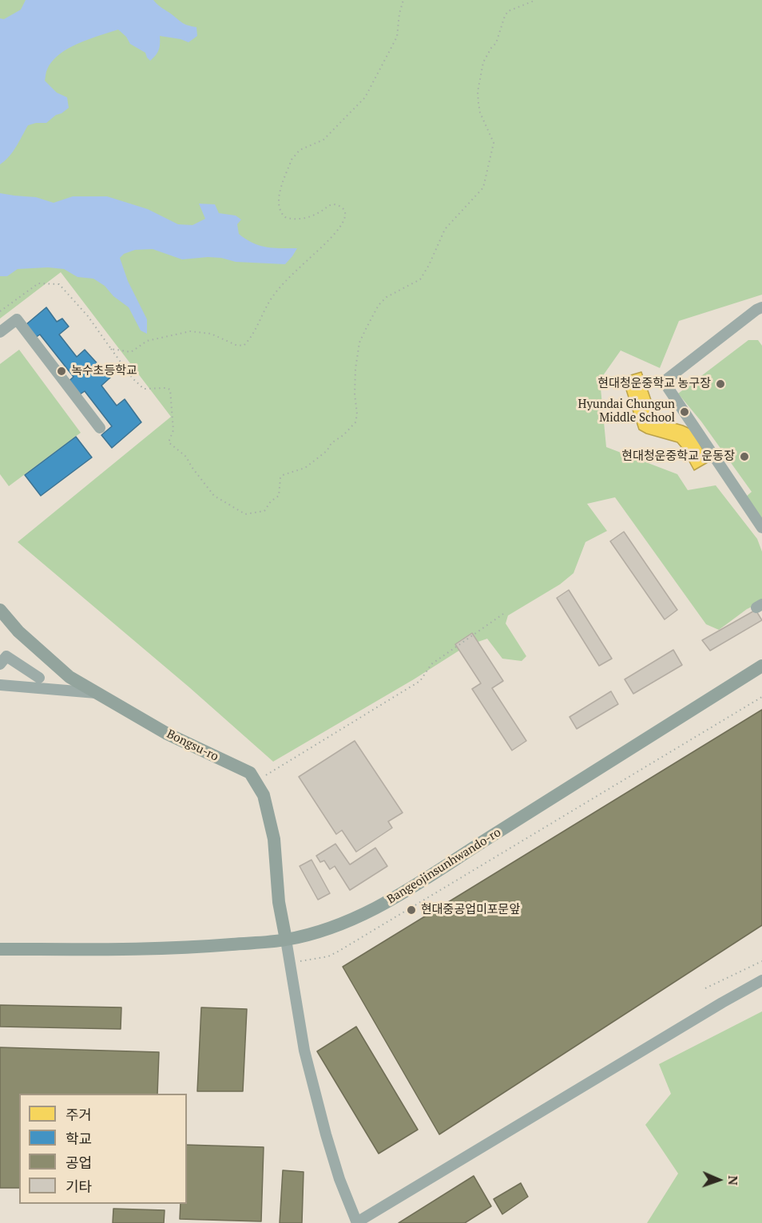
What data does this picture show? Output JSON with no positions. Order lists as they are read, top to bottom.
{
  "streets": {
    "main road": ["Bongsu-ro", "Bangeojinsunhwando-ro"]
  },
  "crossings": [
    ["Bongsu-ro", "Bangeojinsunhwando-ro"]
  ],
  "places": [
    "녹수초등학교",
    "현대청운중학교 농구장",
    "Hyundai Chungun Middle School",
    "현대청운중학교 운동장",
    "현대중공업미포문앞"
  ],
  "legend": [
    "주거",
    "학교",
    "공업",
    "기타"
  ],
  "north": "right"
}
